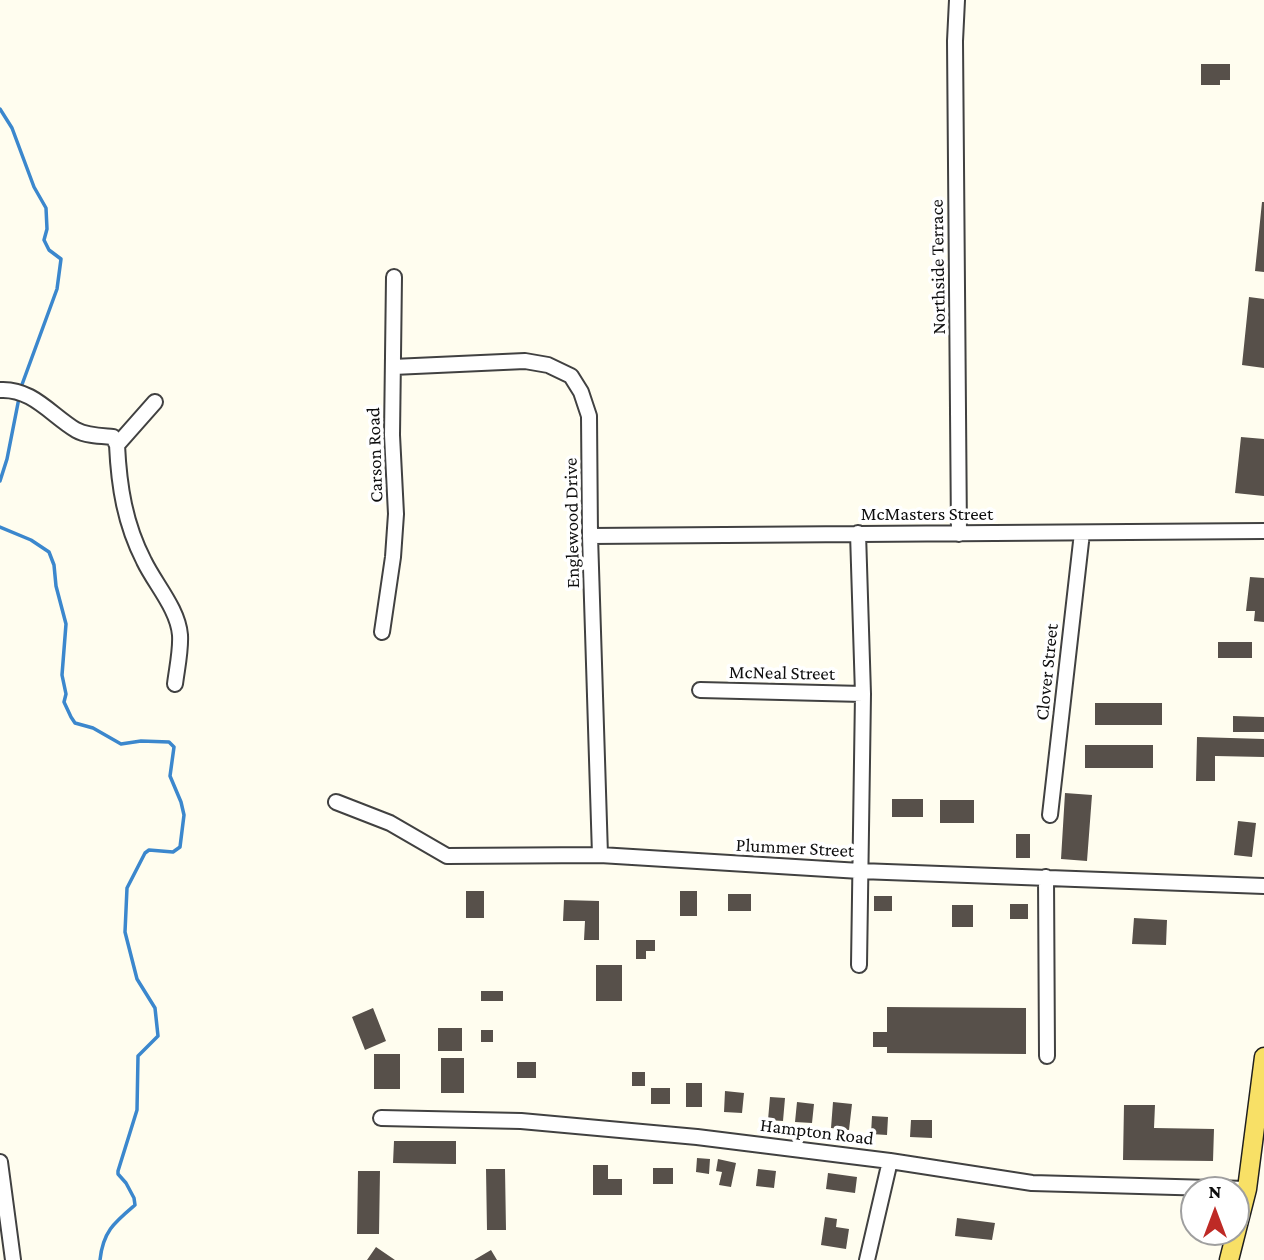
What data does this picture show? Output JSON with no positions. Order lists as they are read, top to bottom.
{
  "streets": {
    "street": [
      "Northside Terrace",
      "Carson Road",
      "McMasters Street",
      "Englewood Drive",
      "Clover Street",
      "McNeal Street",
      "Plummer Street",
      "Hampton Road"
    ]
  },
  "crossings": [
    ["Northside Terrace", "McMasters Street"],
    ["Carson Road", "Englewood Drive"],
    ["McMasters Street", "Englewood Drive"],
    ["McMasters Street", "Clover Street"],
    ["Englewood Drive", "Plummer Street"]
  ],
  "north": "top"
}
